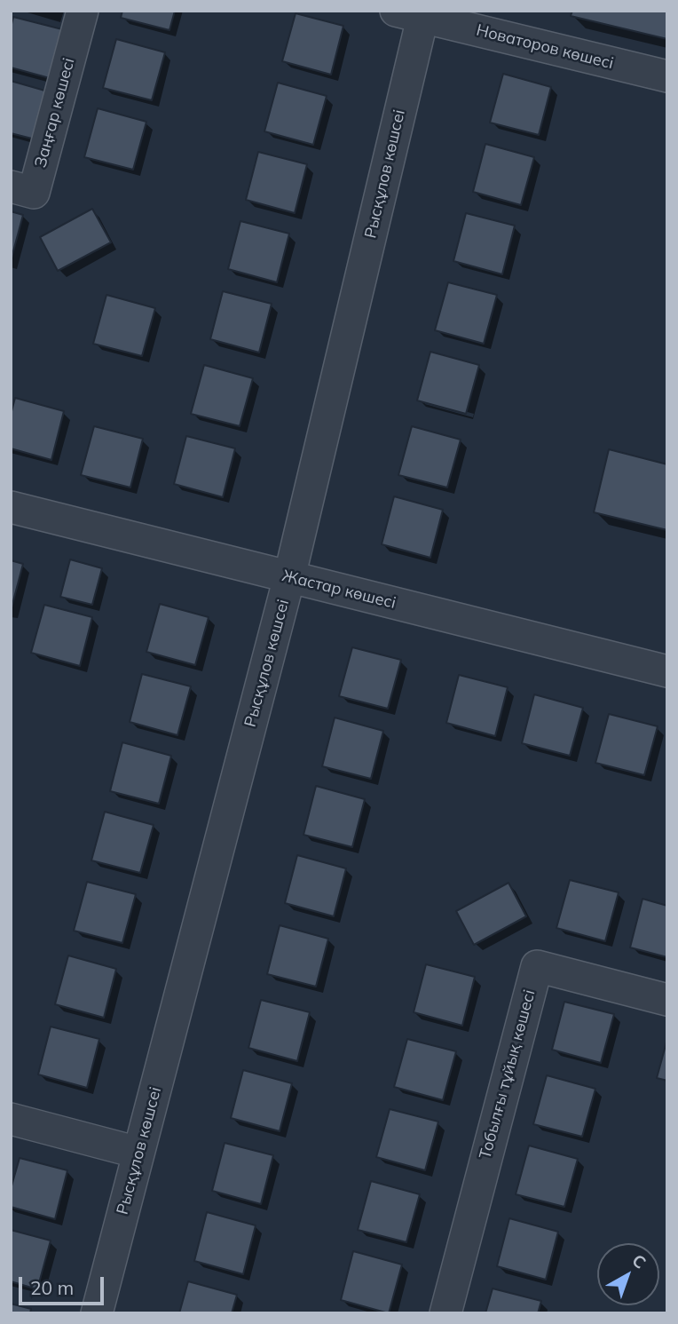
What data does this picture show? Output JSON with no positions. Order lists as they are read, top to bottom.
{
  "streets": {
    "street": [
      "Новаторов көшесі",
      "Заңғар көшесі",
      "Рысқұлов көшсеі",
      "Жастар көшесі",
      "Тобылғы тұйық көшесі"
    ]
  },
  "crossings": [
    ["Новаторов көшесі", "Рысқұлов көшсеі"],
    ["Рысқұлов көшсеі", "Жастар көшесі"]
  ],
  "scale_bar": "20 m",
  "north": "top right"
}
